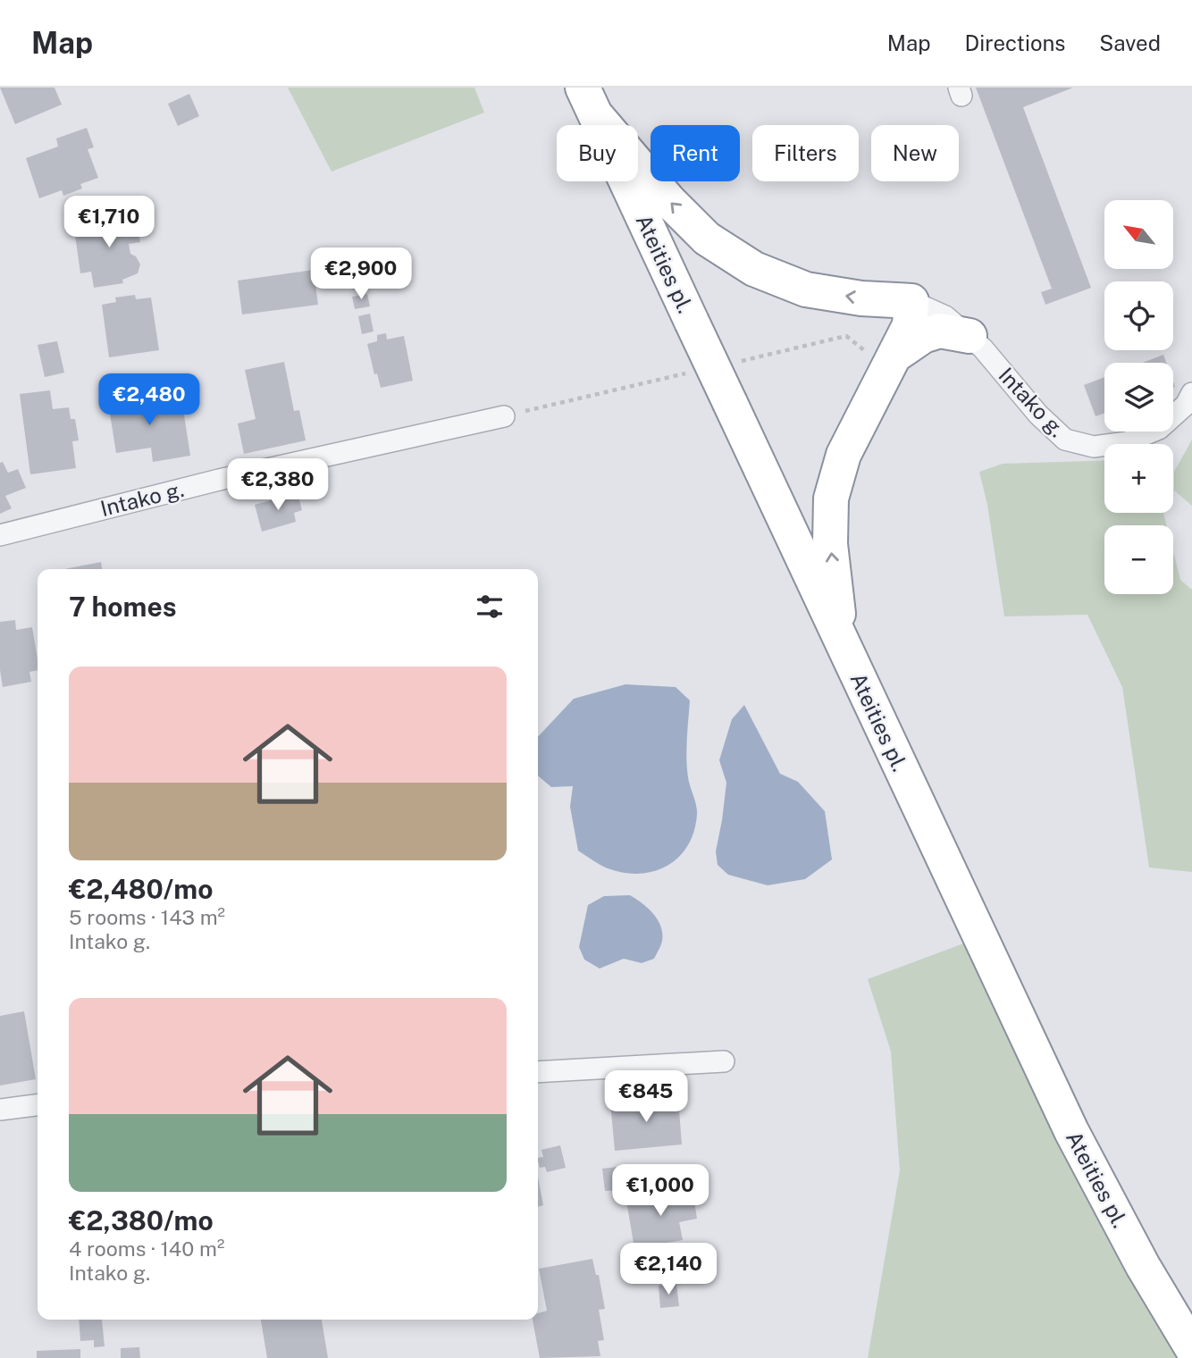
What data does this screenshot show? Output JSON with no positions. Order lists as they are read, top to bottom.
{
  "streets": {
    "highway": ["Ateities pl."],
    "street": ["Intako g."]
  },
  "north": "top left",
  "page": {
    "header": "Map",
    "nav": ["Map", "Directions", "Saved"],
    "chip": [
      "Buy",
      "Rent",
      "Filters",
      "New"
    ],
    "price": [
      "€1,710",
      "€2,900",
      "€2,480",
      "€2,380",
      "€845",
      "€1,000",
      "€2,140"
    ],
    "map_buttons": ["+", "−"],
    "heading": "7 homes",
    "list": [
      {
        "name": "€2,480/mo",
        "note": "5 rooms · 143 m² · Intako g."
      },
      {
        "name": "€2,380/mo",
        "note": "4 rooms · 140 m² · Intako g."
      }
    ]
  }
}
